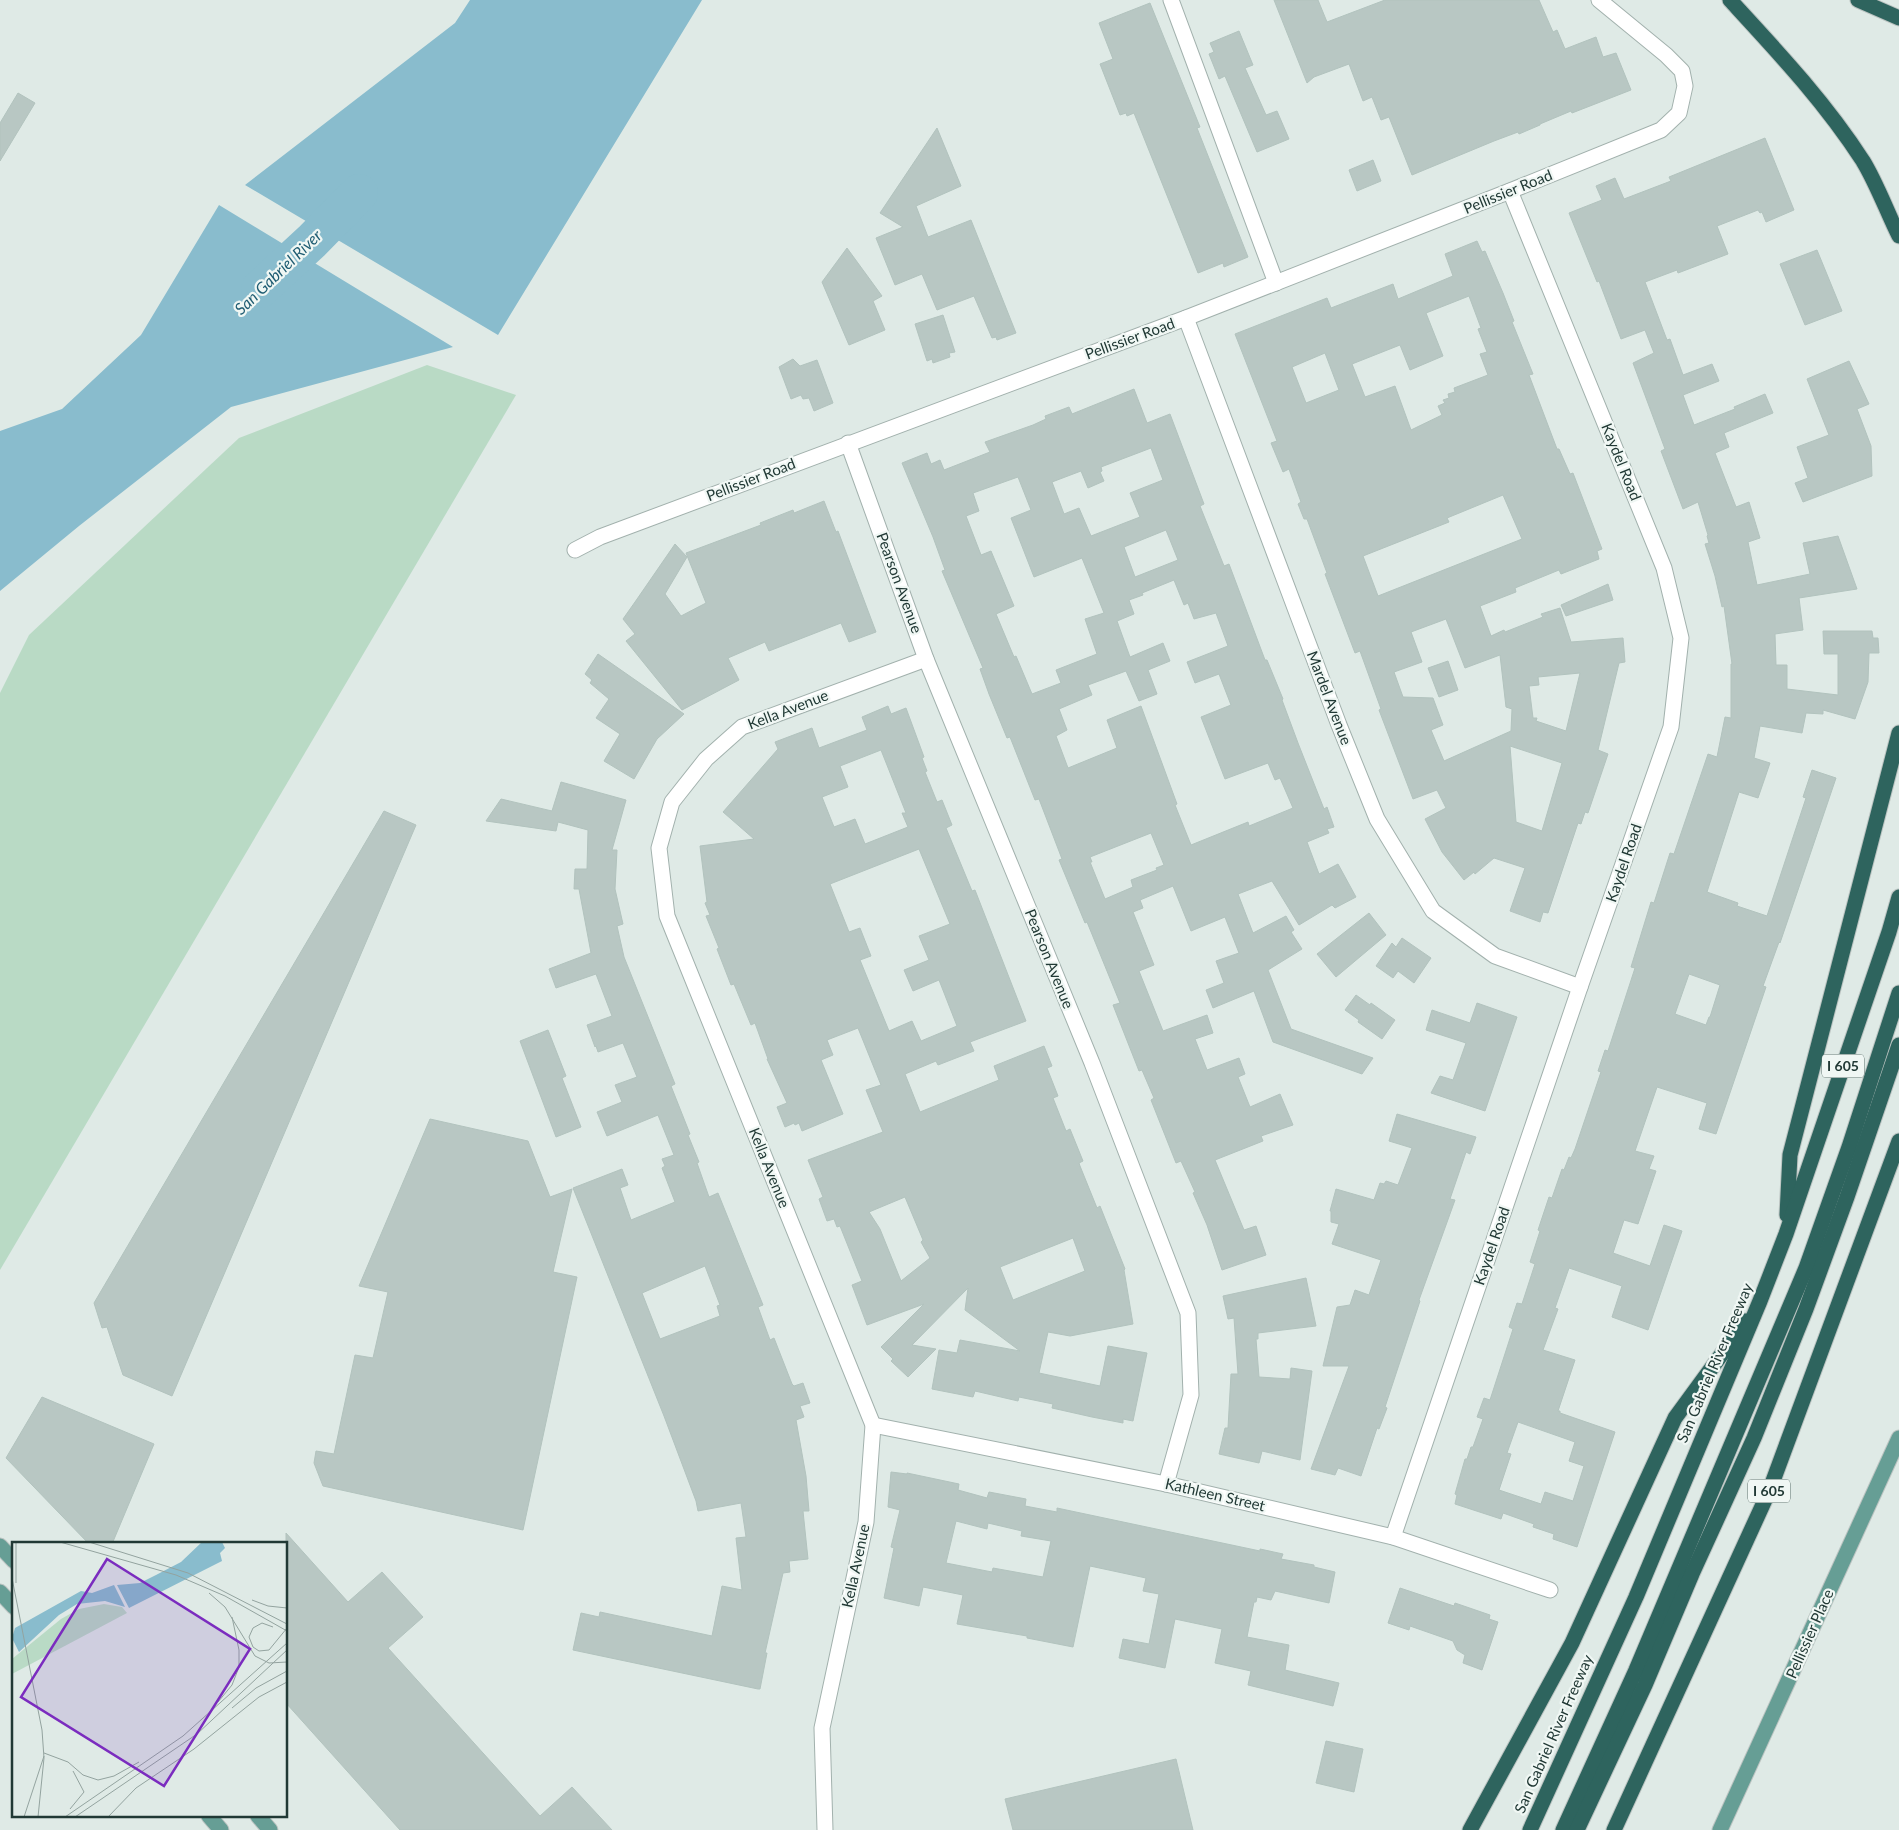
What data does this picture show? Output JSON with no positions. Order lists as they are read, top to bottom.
{
  "streets": {
    "highway": ["I 605", "San Gabriel River Freeway"],
    "main road": ["Pellissier Place"],
    "street": [
      "Pellissier Road",
      "Kaydel Road",
      "Pearson Avenue",
      "Mardel Avenue",
      "Kella Avenue",
      "Kathleen Street"
    ]
  },
  "crossings": [
    ["Pellissier Road", "Kaydel Road"],
    ["Pellissier Road", "Pearson Avenue"],
    ["Pellissier Road", "Mardel Avenue"],
    ["Kaydel Road", "Mardel Avenue"],
    ["Kaydel Road", "Kathleen Street"],
    ["Pearson Avenue", "Kella Avenue"],
    ["Pearson Avenue", "Kathleen Street"],
    ["Kella Avenue", "Kathleen Street"]
  ],
  "water": ["San Gabriel River"]
}
